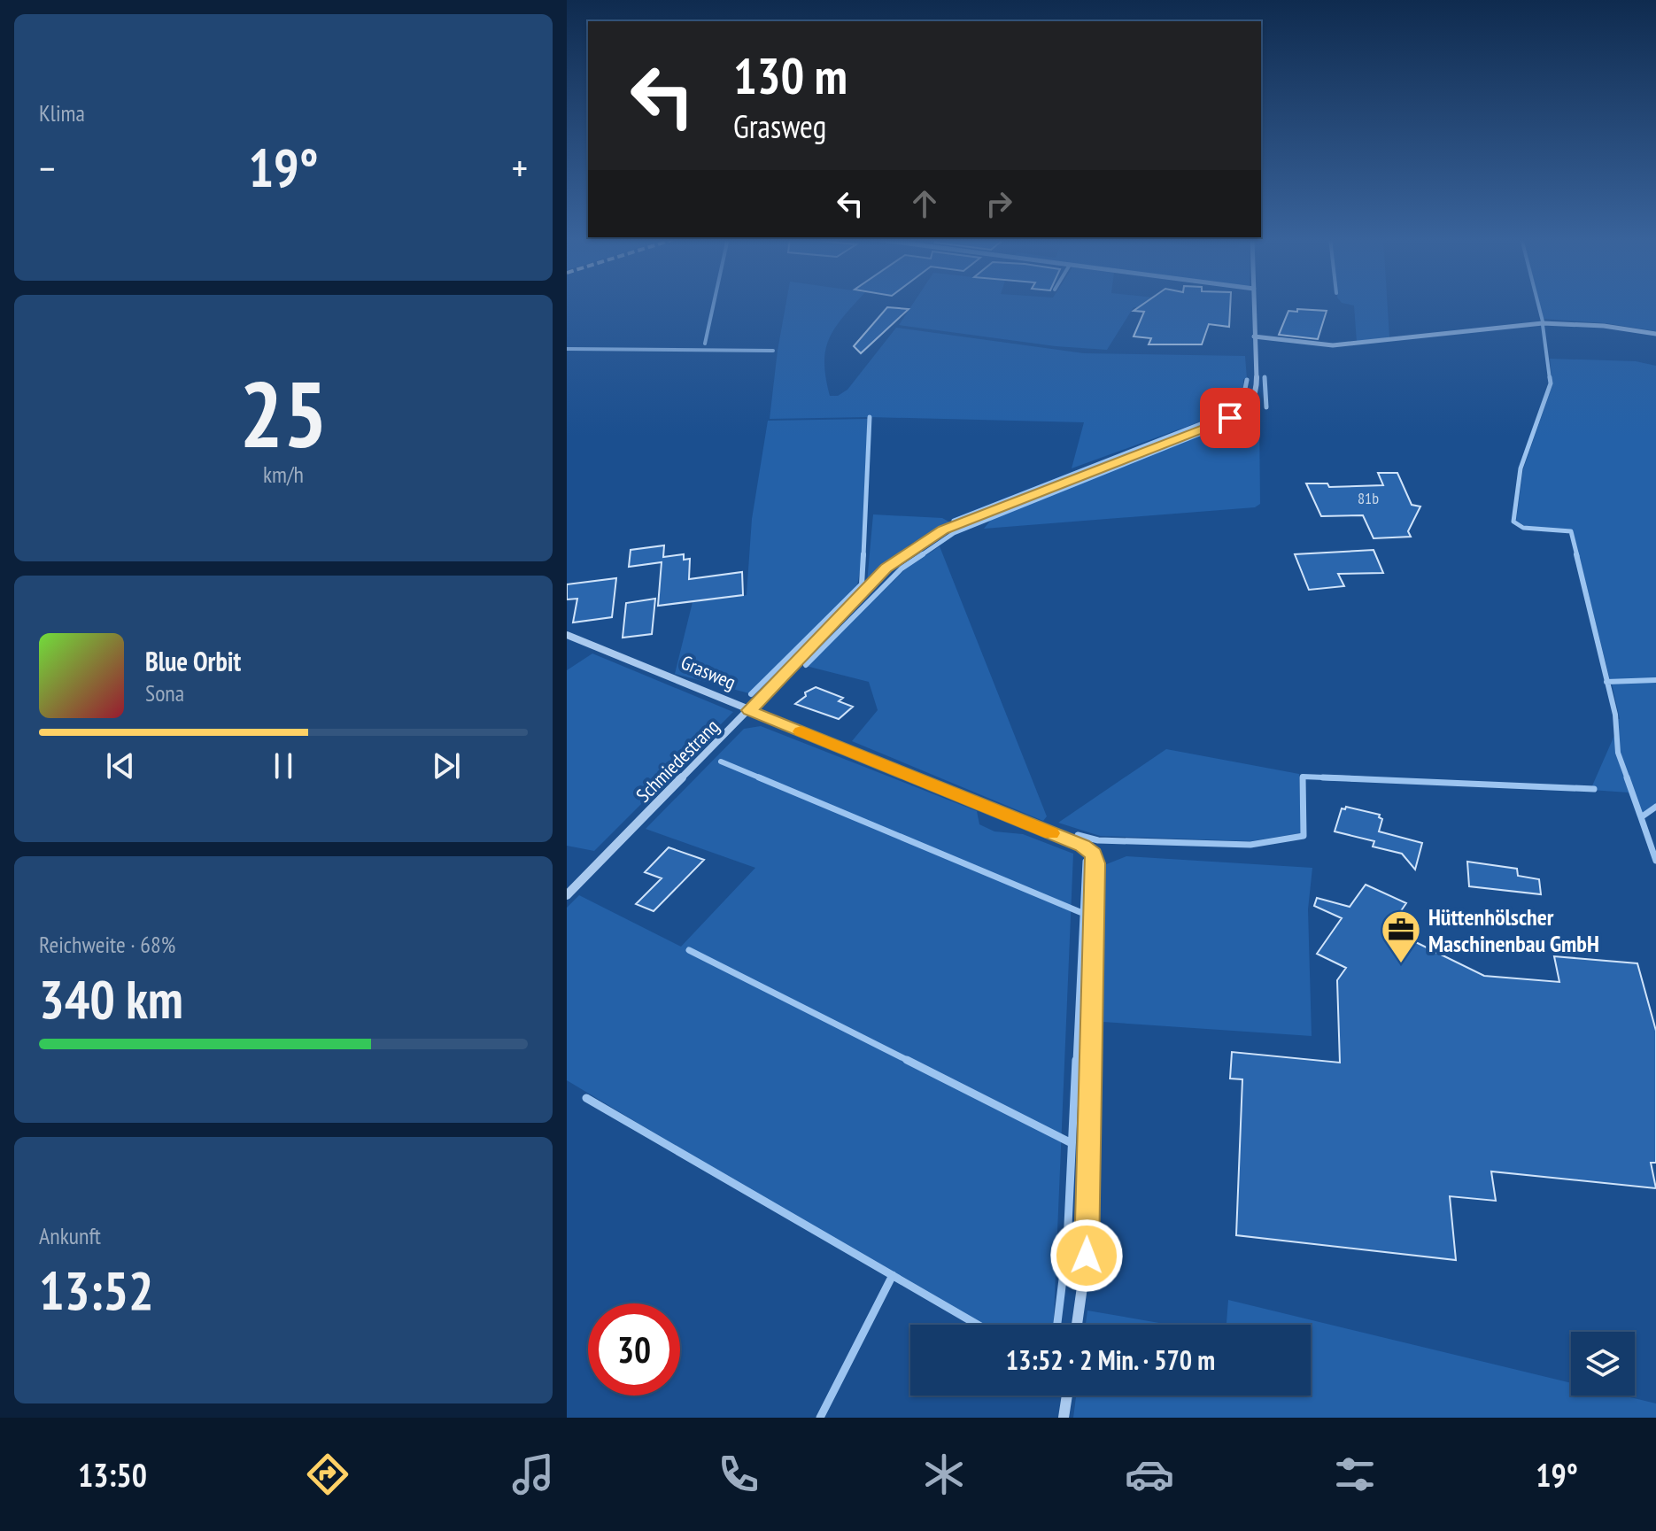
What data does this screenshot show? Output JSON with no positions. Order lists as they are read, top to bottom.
{
  "streets": {
    "street": ["Grasweg", "Schmiedestrang"]
  },
  "crossings": [
    ["Grasweg", "Schmiedestrang"]
  ],
  "places": {
    "office": ["Hüttenhölscher Maschinenbau GmbH"]
  },
  "house_numbers": ["81b"],
  "page": {
    "tile": [
      "Klima",
      ["25", "km/h"],
      ["Reichweite · 68%", "340 km"],
      ["Ankunft", "13:52"]
    ],
    "turn": ["130 m", "Grasweg"],
    "heat": ["−", "19°", "+"],
    "song": ["Blue Orbit", "Sona"],
    "limit": "30",
    "trip": "13:52 · 2 Min. · 570 m",
    "tabs": ["13:50", "19°"]
  }
}
